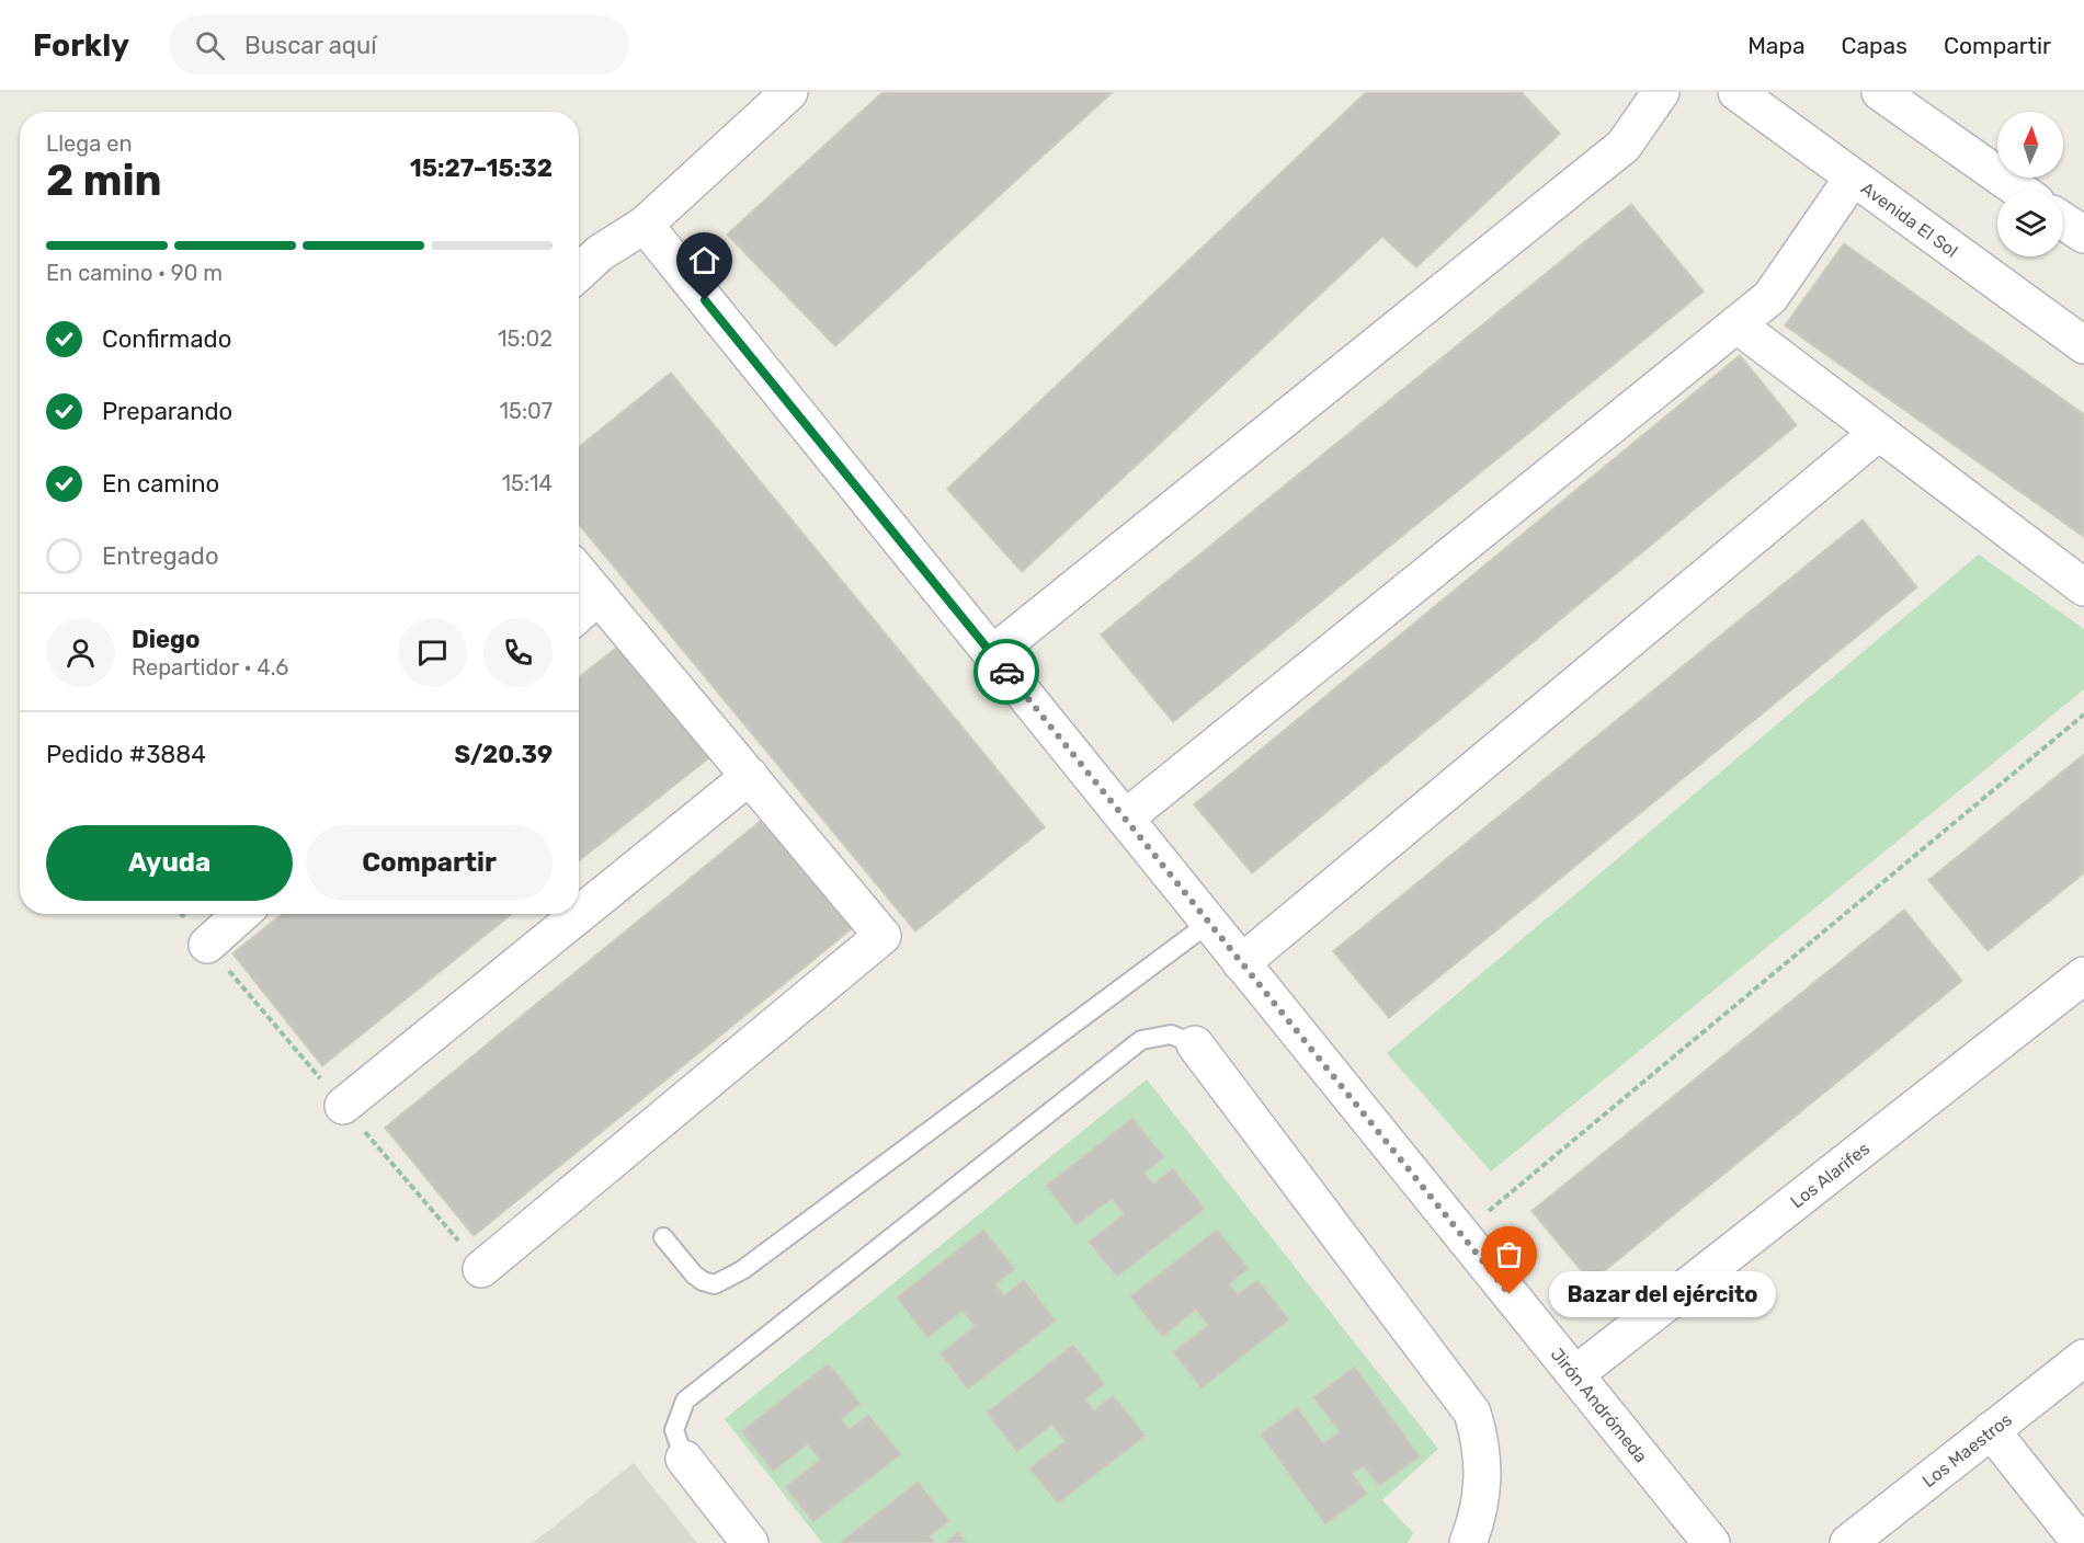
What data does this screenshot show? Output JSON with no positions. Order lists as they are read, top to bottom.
{
  "streets": {
    "street": [
      "Avenida El Sol",
      "Los Alarifes",
      "Jirón Andrómeda",
      "Los Maestros"
    ]
  },
  "crossings": [
    ["Los Alarifes", "Jirón Andrómeda"]
  ],
  "places": ["Bazar del ejército"],
  "north": "top",
  "page": {
    "header": "Forkly",
    "search": "Buscar aquí",
    "nav": ["Mapa", "Capas", "Compartir"],
    "heading": ["2 min", "Llega en", "15:27–15:32"],
    "panel": [
      "Diego",
      "Repartidor · 4.6",
      "Pedido #3884",
      "S/20.39"
    ],
    "bar": "En camino · 90 m",
    "list": [
      ["Confirmado", "15:02"],
      ["Preparando", "15:07"],
      ["En camino", "15:14"],
      "Entregado"
    ],
    "buttons": ["Ayuda", "Compartir"],
    "bubble": "Bazar del ejército"
  }
}
